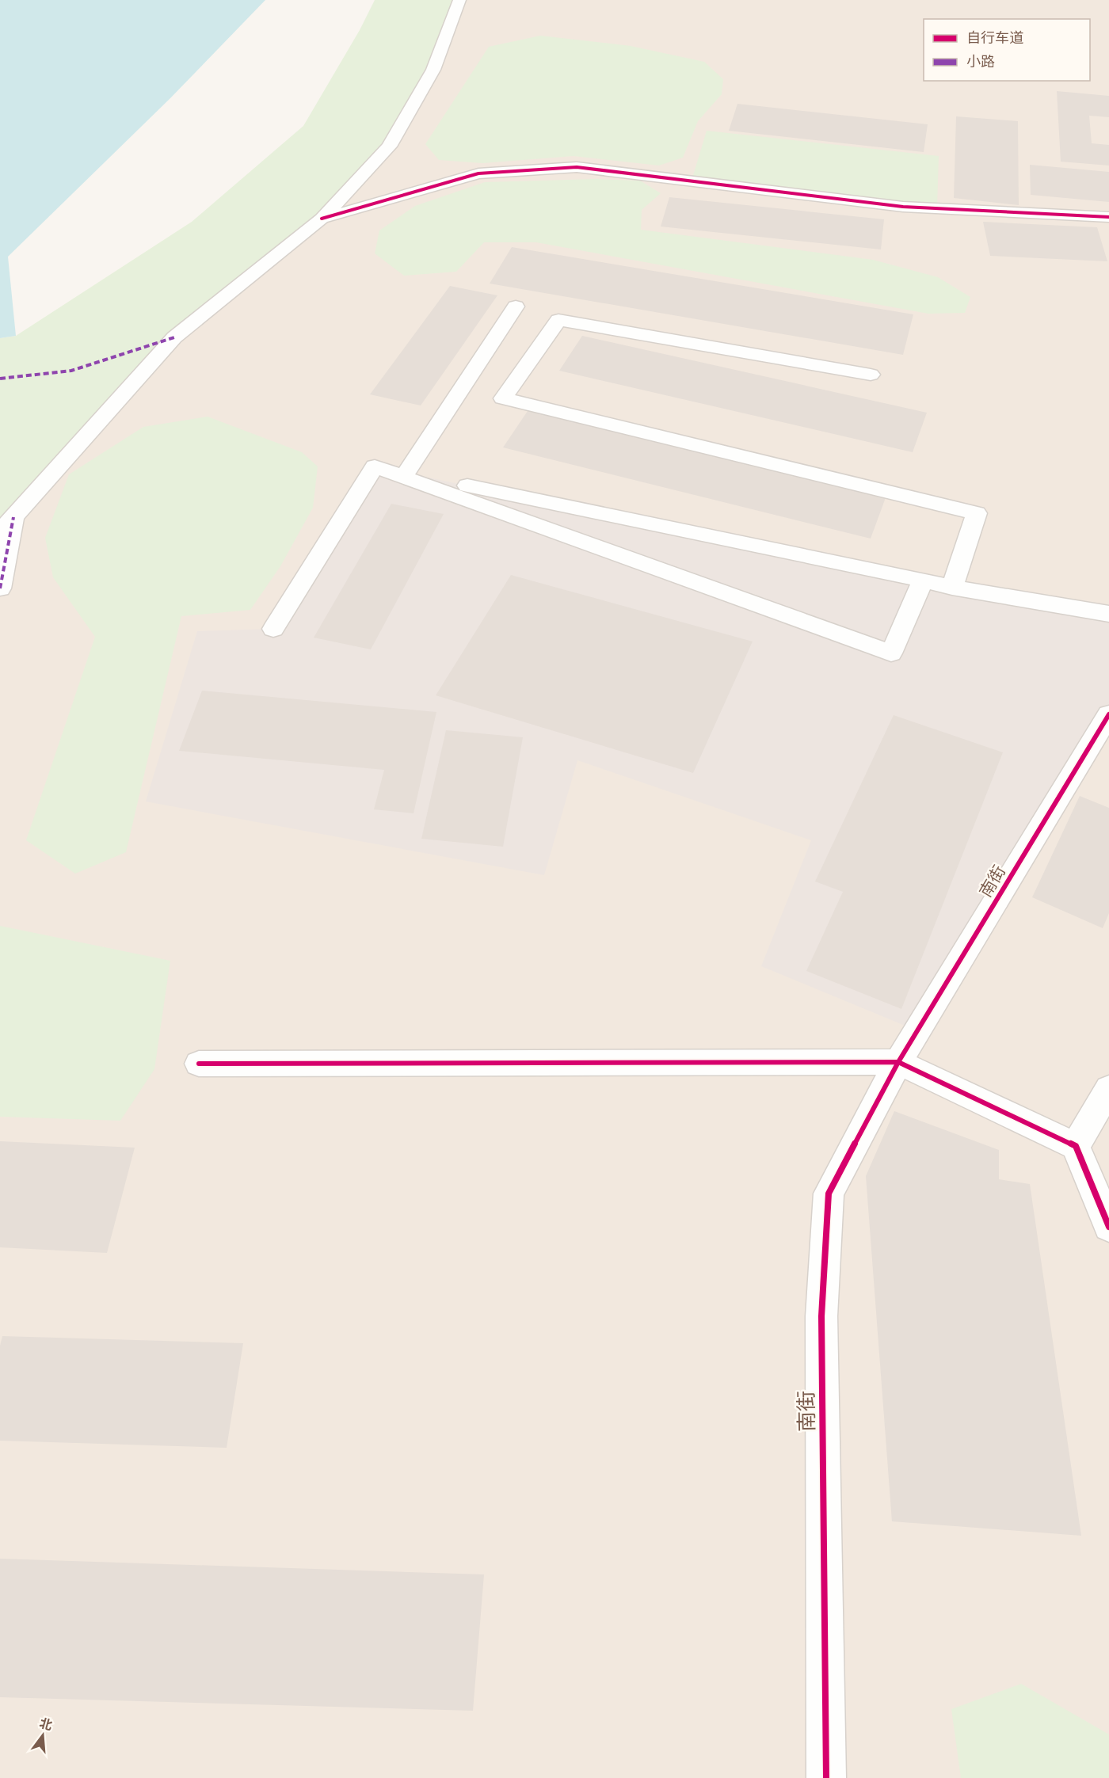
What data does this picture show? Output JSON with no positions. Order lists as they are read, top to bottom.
{
  "streets": {
    "street": ["南街"]
  },
  "legend": ["自行车道", "小路"],
  "north": "top"
}
